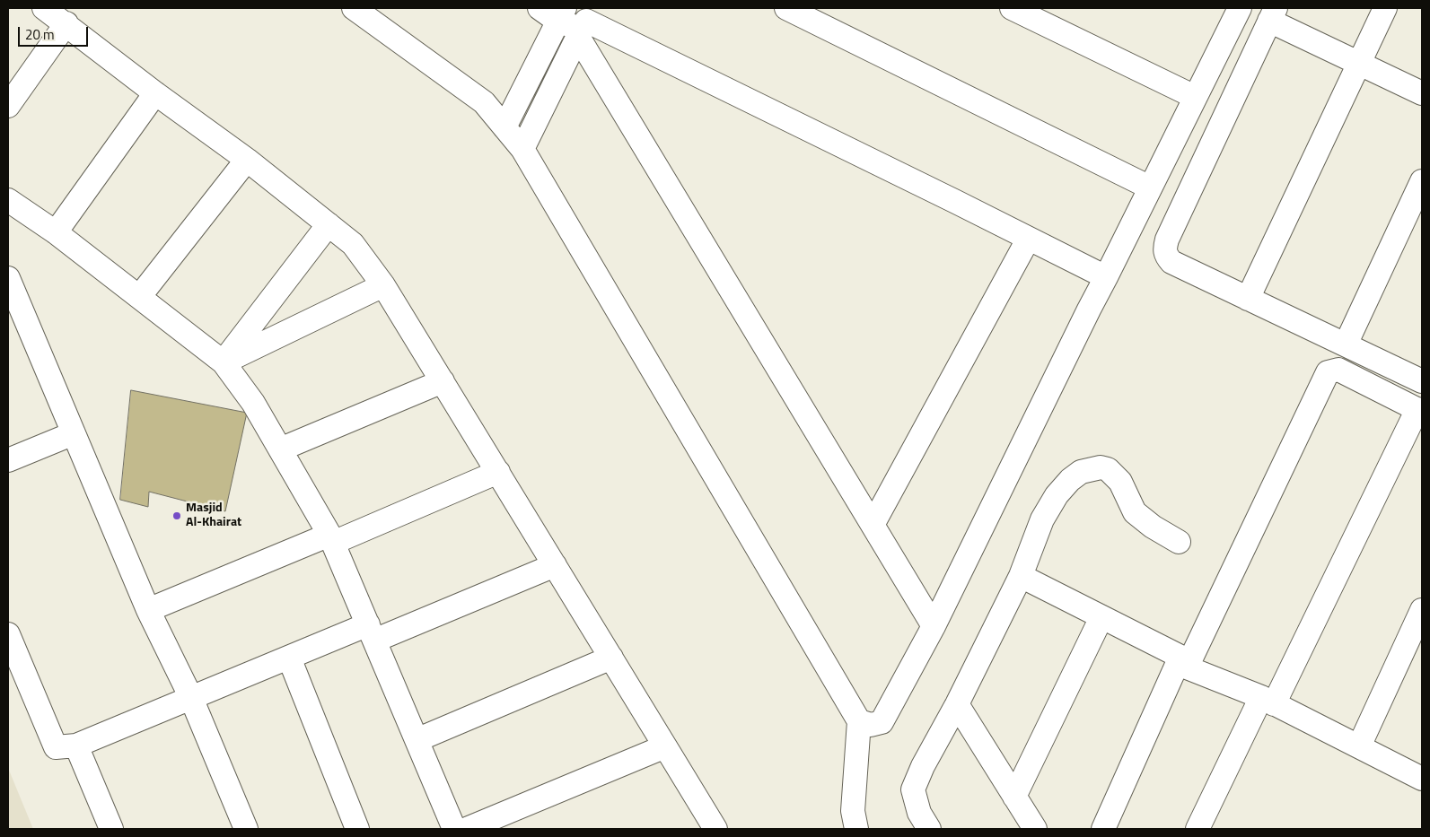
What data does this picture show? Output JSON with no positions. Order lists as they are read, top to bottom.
{
  "places": ["Masjid Al-Khairat"],
  "scale_bar": "20 m"
}
